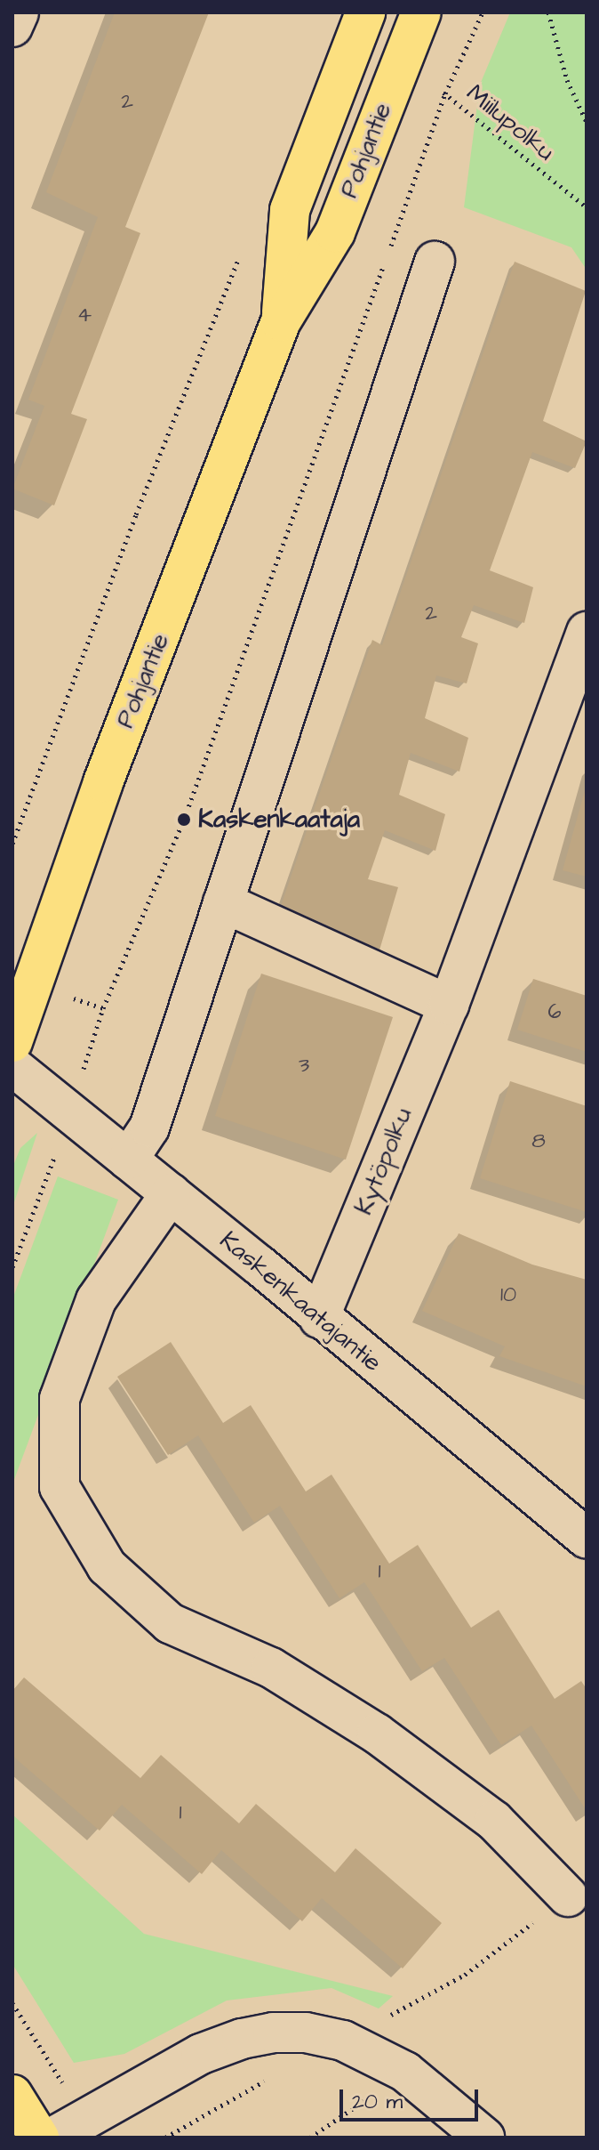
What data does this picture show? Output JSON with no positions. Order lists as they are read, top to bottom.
{
  "streets": {
    "main road": ["Pohjantie"],
    "street": ["Kytöpolku", "Kaskenkaatajantie"],
    "path": ["Miilupolku"]
  },
  "crossings": [
    ["Kytöpolku", "Kaskenkaatajantie"]
  ],
  "places": ["Kaskenkaataja"],
  "house_numbers": [
    "2",
    "4",
    "2",
    "6",
    "3",
    "8",
    "10",
    "1",
    "1"
  ],
  "scale_bar": "20 m"
}
